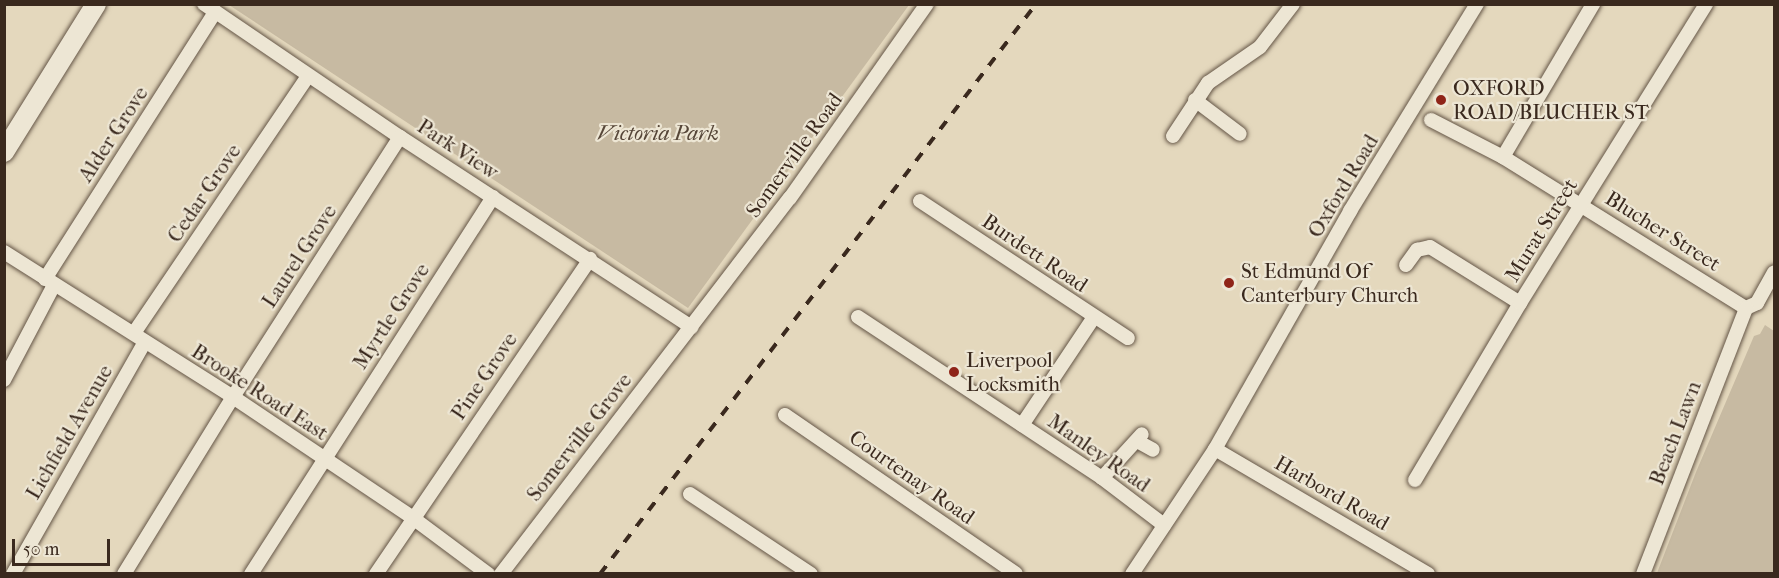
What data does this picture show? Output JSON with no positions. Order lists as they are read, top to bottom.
{
  "streets": {
    "street": [
      "Alder Grove",
      "Park View",
      "Somerville Road",
      "Oxford Road",
      "Cedar Grove",
      "Murat Street",
      "Blucher Street",
      "Burdett Road",
      "Laurel Grove",
      "Myrtle Grove",
      "Pine Grove",
      "Brooke Road East",
      "Lichfield Avenue",
      "Beach Lawn",
      "Somerville Grove",
      "Manley Road",
      "Courtenay Road",
      "Harbord Road"
    ]
  },
  "crossings": [
    ["Alder Grove", "Park View"],
    ["Alder Grove", "Brooke Road East"],
    ["Park View", "Somerville Road"],
    ["Park View", "Cedar Grove"],
    ["Park View", "Laurel Grove"],
    ["Park View", "Myrtle Grove"],
    ["Park View", "Pine Grove"],
    ["Park View", "Somerville Grove"],
    ["Somerville Road", "Somerville Grove"],
    ["Oxford Road", "Manley Road"],
    ["Oxford Road", "Harbord Road"],
    ["Cedar Grove", "Brooke Road East"],
    ["Cedar Grove", "Lichfield Avenue"],
    ["Murat Street", "Blucher Street"],
    ["Blucher Street", "Beach Lawn"],
    ["Laurel Grove", "Brooke Road East"],
    ["Myrtle Grove", "Brooke Road East"],
    ["Pine Grove", "Brooke Road East"],
    ["Brooke Road East", "Lichfield Avenue"]
  ],
  "parks": ["Victoria Park"],
  "places": ["OXFORD ROAD/BLUCHER ST", "St Edmund Of Canterbury Church", "Liverpool Locksmith"],
  "scale_bar": "50 m"
}
